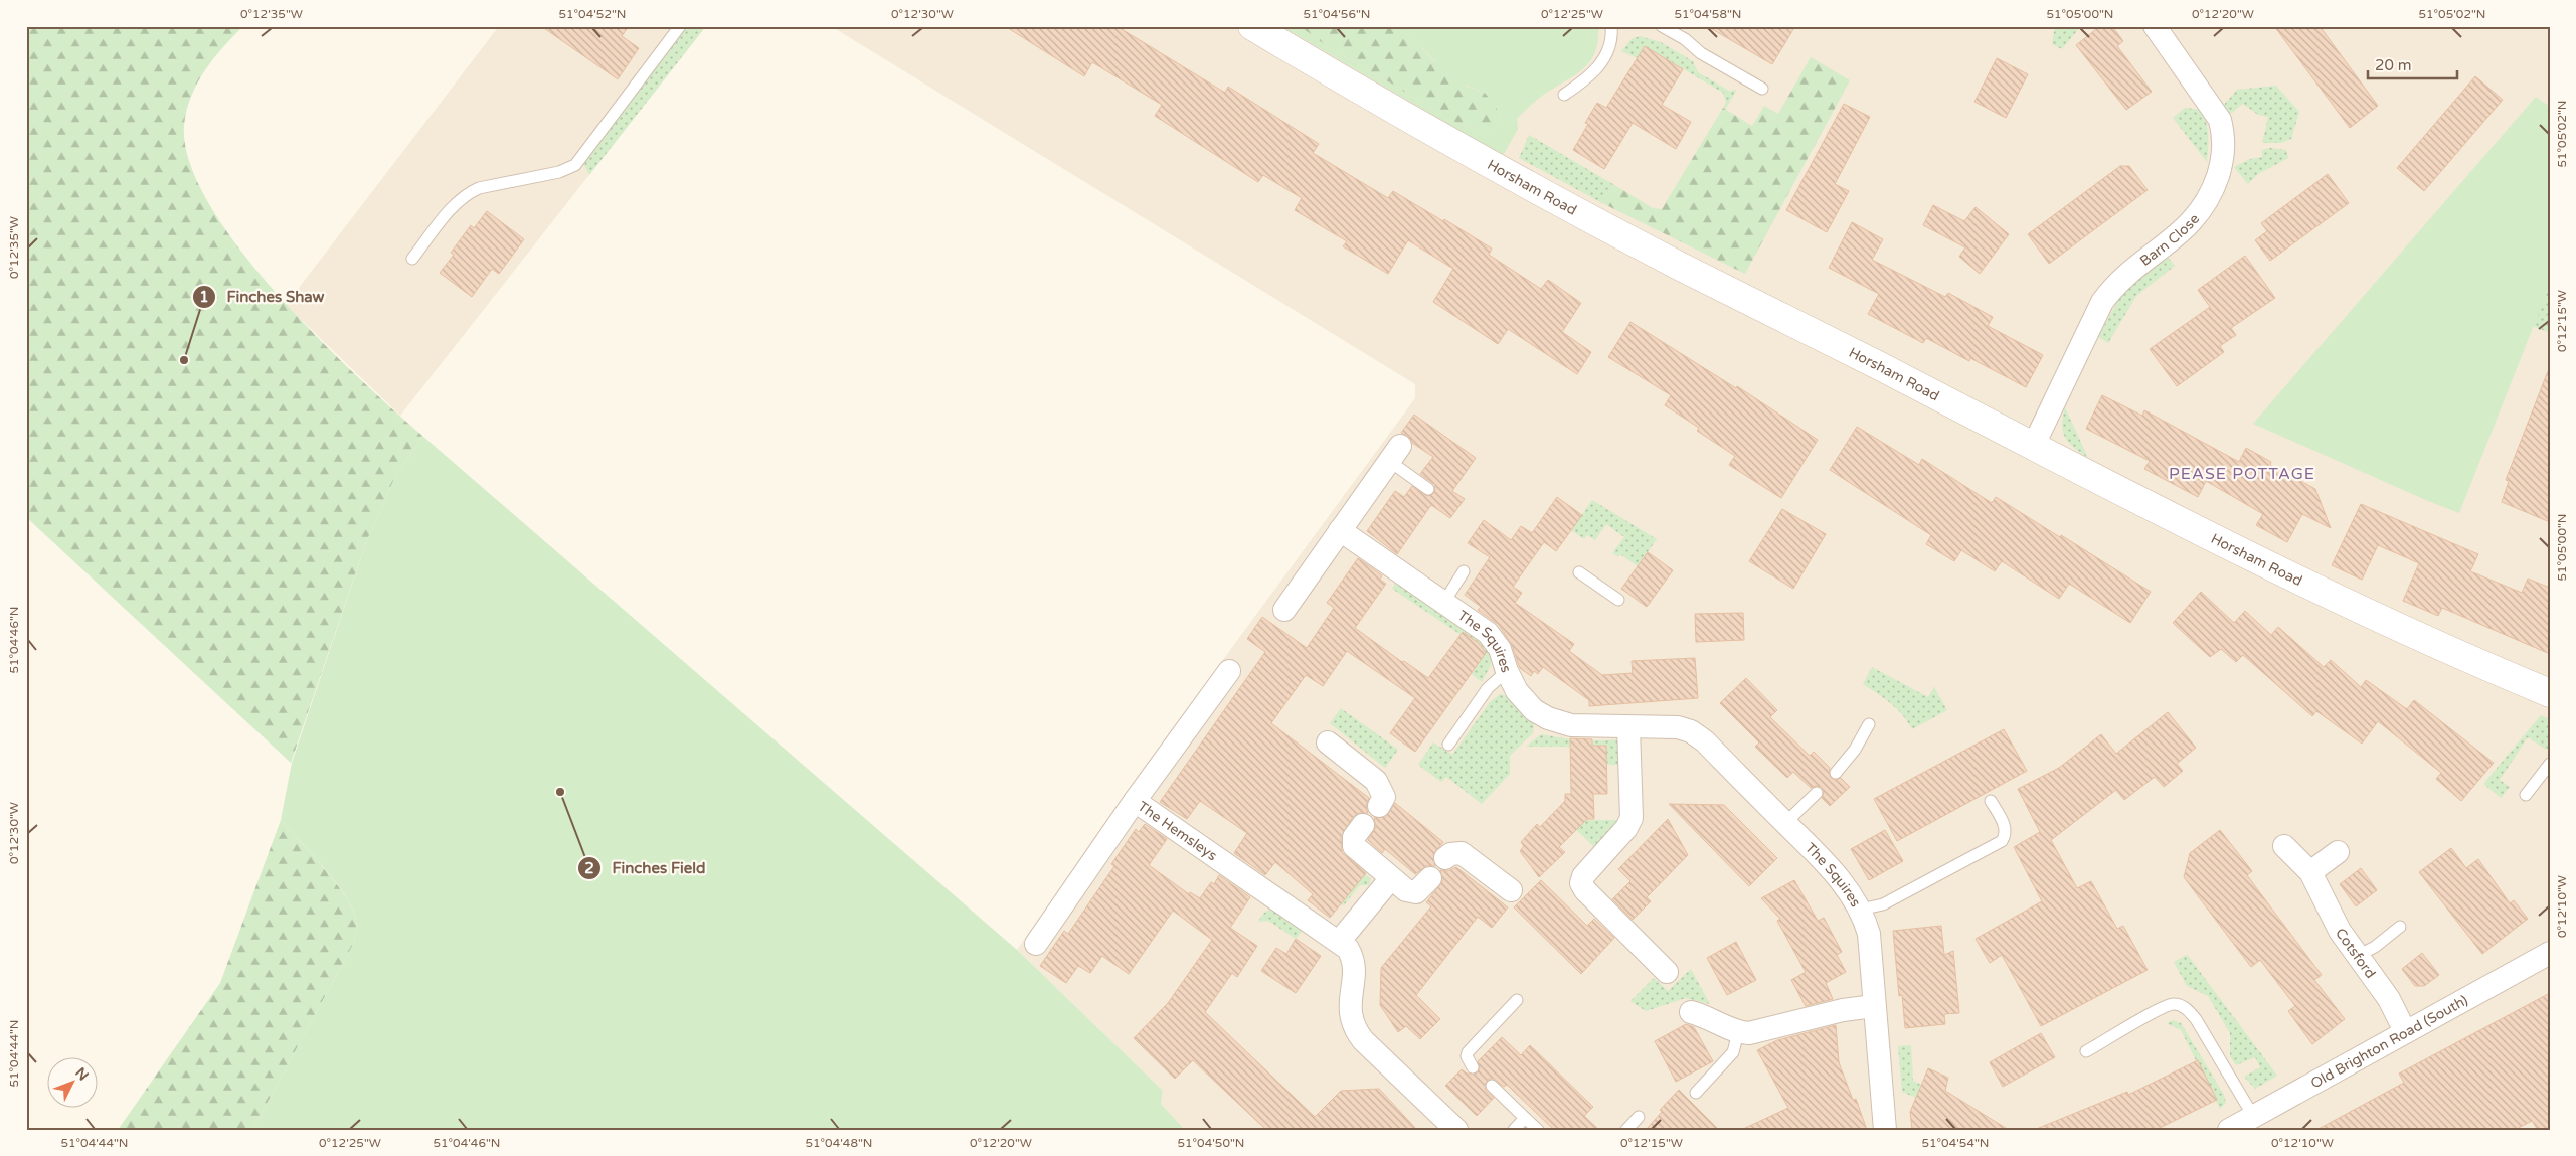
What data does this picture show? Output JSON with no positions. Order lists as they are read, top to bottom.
{
  "streets": {
    "street": [
      "Horsham Road",
      "Barn Close",
      "The Squires",
      "The Hemsleys",
      "Cotsford",
      "Old Brighton Road (South)"
    ]
  },
  "crossings": [
    ["Horsham Road", "Barn Close"],
    ["Cotsford", "Old Brighton Road (South)"]
  ],
  "districts": ["PEASE POTTAGE"],
  "places": ["Finches Shaw", "Finches Field"],
  "scale_bar": "20 m",
  "north": "top right",
  "coordinates": [
    "0°12'35\"W",
    "51°04'52\"N",
    "0°12'30\"W",
    "51°04'56\"N",
    "0°12'25\"W",
    "51°04'58\"N",
    "51°05'00\"N",
    "0°12'20\"W",
    "51°05'02\"N",
    "0°12'15\"W",
    "51°04'46\"N",
    "0°12'10\"W",
    "51°04'44\"N",
    "51°04'48\"N",
    "51°04'50\"N",
    "51°04'54\"N"
  ]
}
